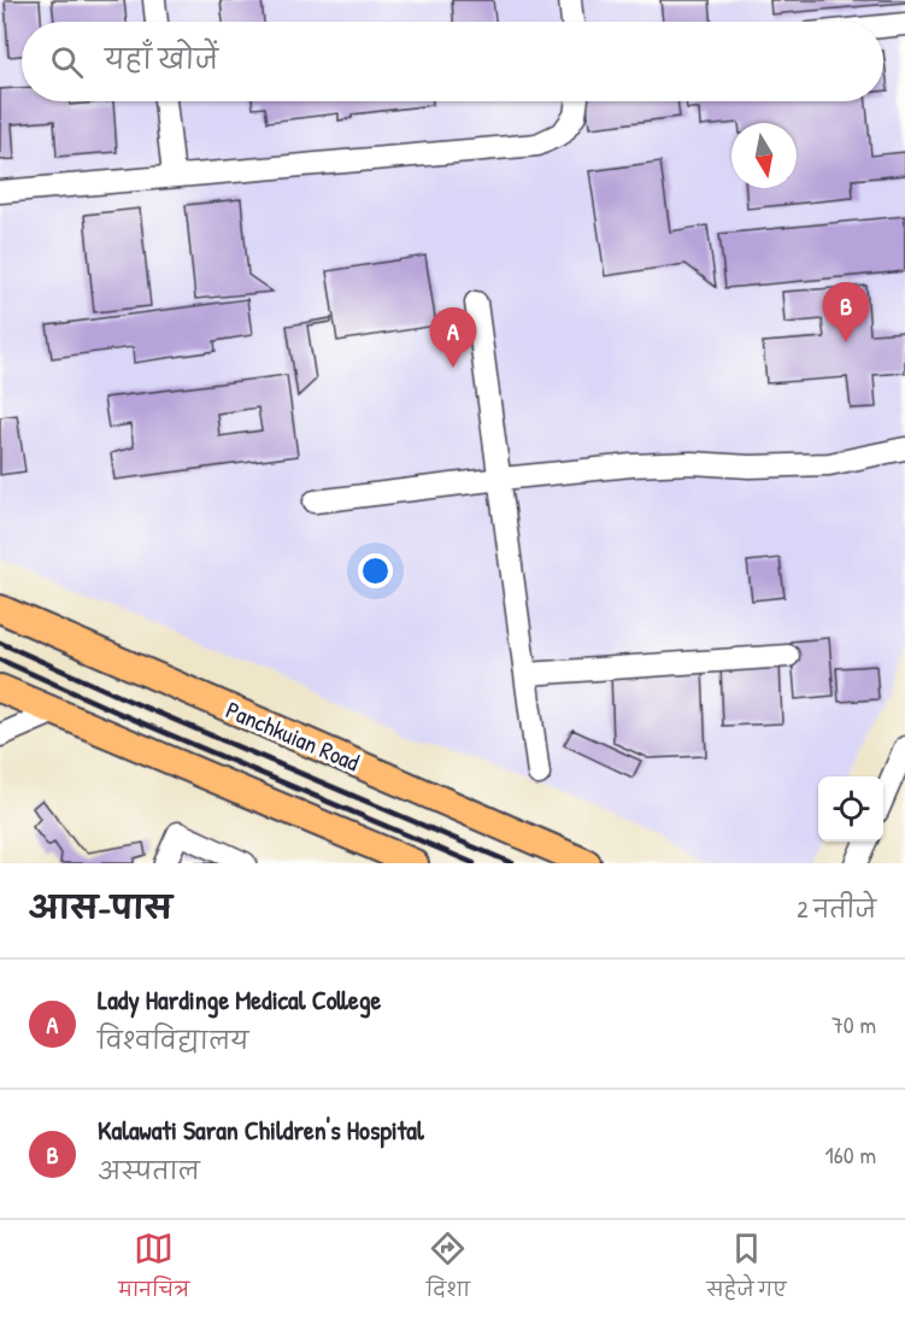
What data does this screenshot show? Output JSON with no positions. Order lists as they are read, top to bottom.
{
  "streets": {
    "main road": ["Panchkuian Road"]
  },
  "north": "bottom",
  "page": {
    "search": "यहाँ खोजें",
    "pins": ["B", "A"],
    "heading": ["आस-पास", "2 नतीजे"],
    "list": [
      {
        "mark": "A",
        "name": "Lady Hardinge Medical College",
        "note": "विश्वविद्यालय",
        "value": "70 m"
      },
      {
        "mark": "B",
        "name": "Kalawati Saran Children's Hospital",
        "note": "अस्पताल",
        "value": "160 m"
      }
    ],
    "nav": ["मानचित्र", "दिशा", "सहेजे गए"]
  }
}
